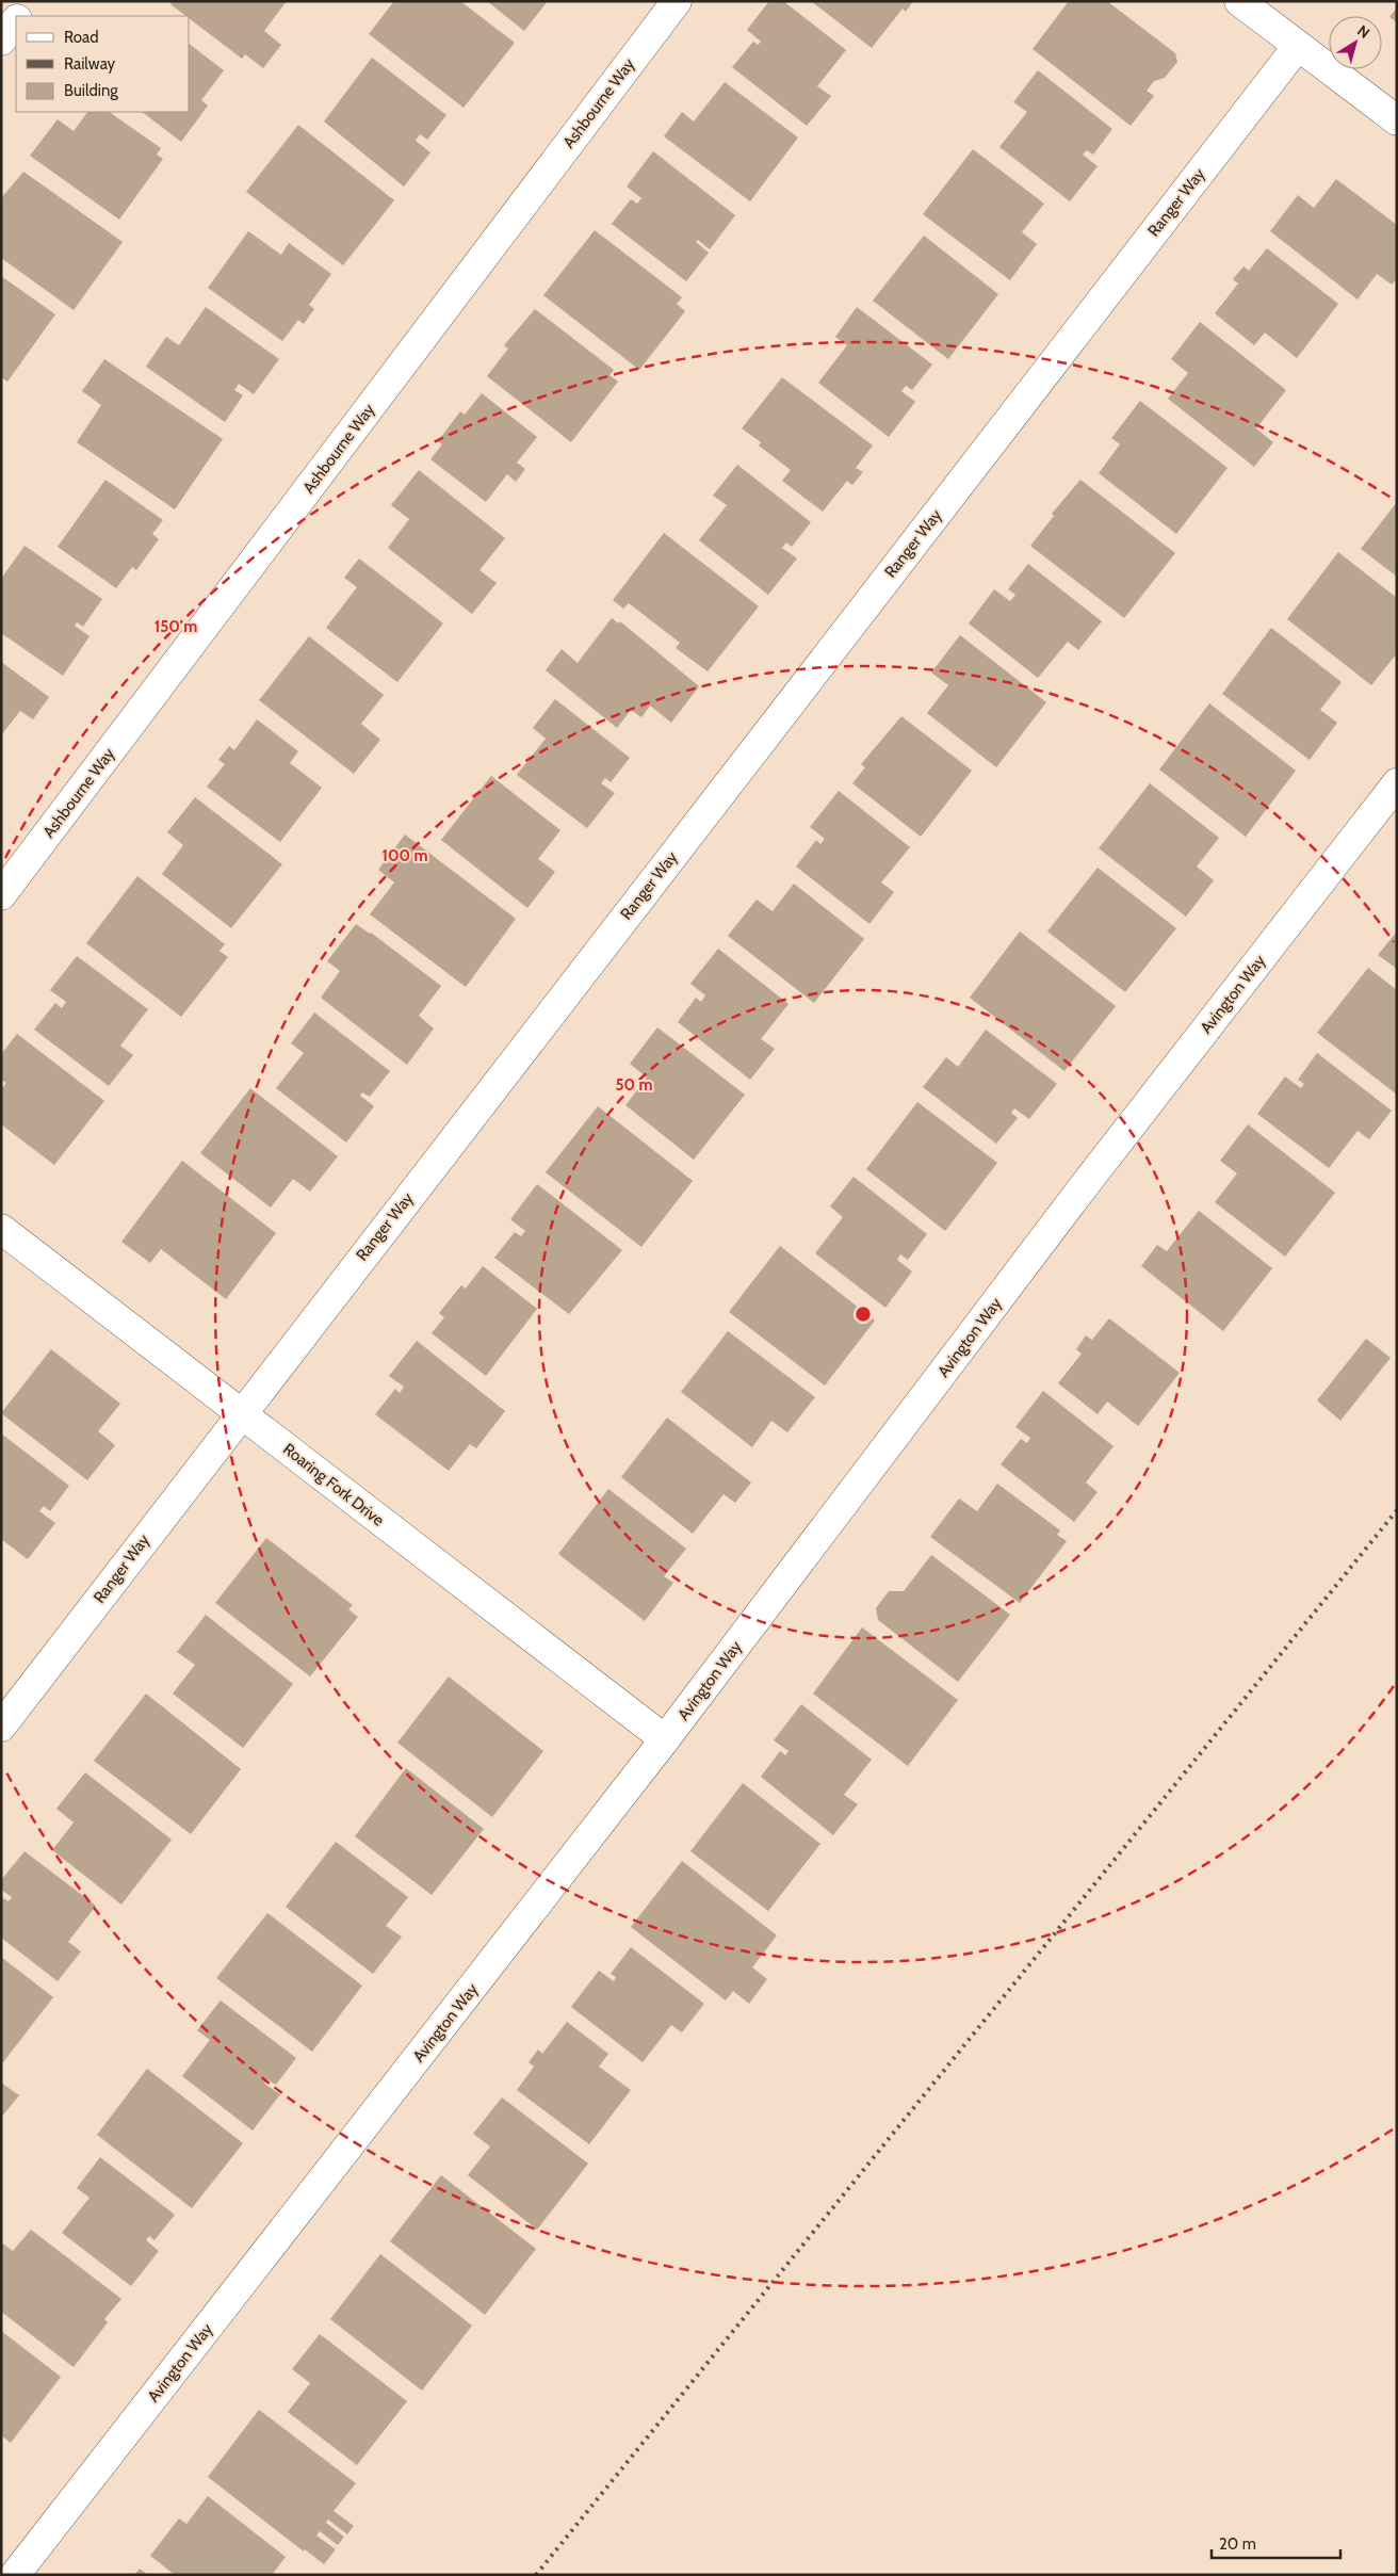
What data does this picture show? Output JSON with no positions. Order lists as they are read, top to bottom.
{
  "streets": {
    "street": [
      "Ashbourne Way",
      "Ranger Way",
      "Avington Way",
      "Roaring Fork Drive"
    ]
  },
  "crossings": [
    ["Ranger Way", "Roaring Fork Drive"],
    ["Avington Way", "Roaring Fork Drive"]
  ],
  "legend": ["Road", "Railway", "Building"],
  "scale_bar": "20 m",
  "north": "top right",
  "rings": ["150 m", "100 m", "50 m"]
}
